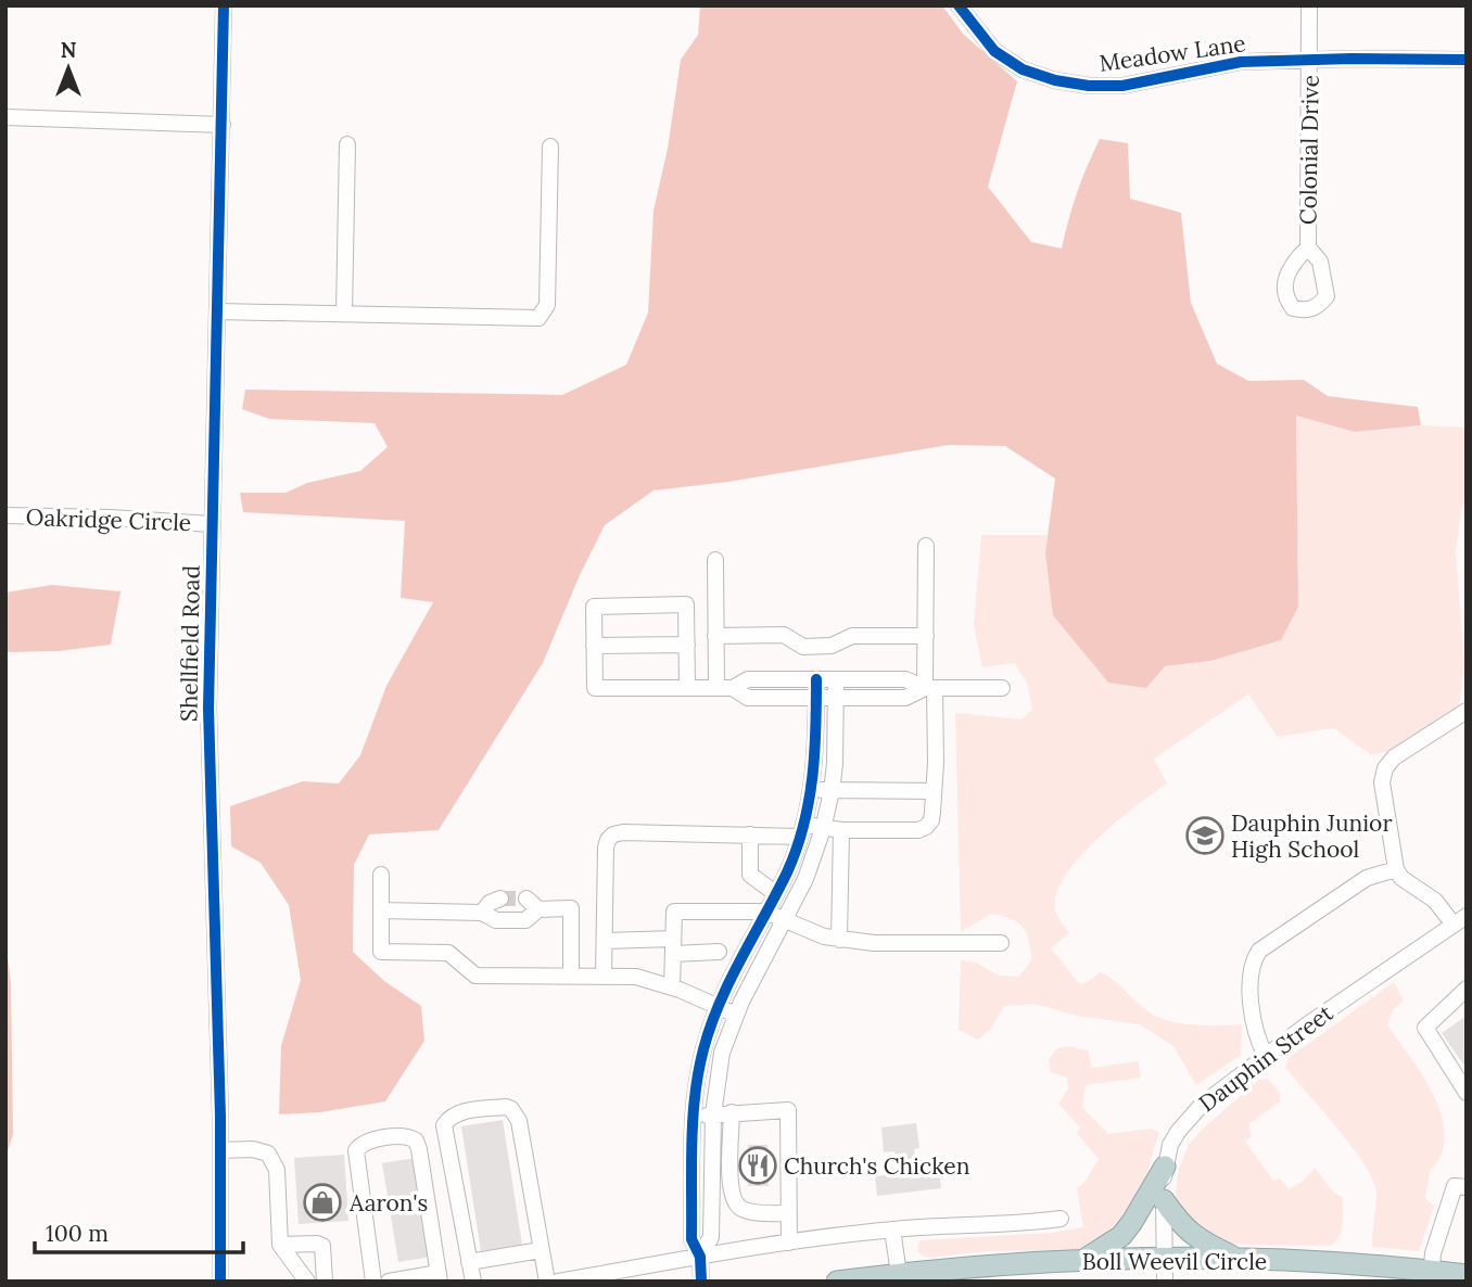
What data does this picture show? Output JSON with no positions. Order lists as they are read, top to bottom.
{
  "streets": {
    "highway": ["Boll Weevil Circle"],
    "street": [
      "Meadow Lane",
      "Colonial Drive",
      "Oakridge Circle",
      "Shellfield Road",
      "Dauphin Street"
    ]
  },
  "crossings": [
    ["Meadow Lane", "Colonial Drive"],
    ["Oakridge Circle", "Shellfield Road"],
    ["Dauphin Street", "Boll Weevil Circle"]
  ],
  "places": {
    "school or university": ["Dauphin Junior High School"],
    "restaurant": ["Church's Chicken"],
    "shop": ["Aaron's"]
  },
  "scale_bar": "100 m",
  "north": "top"
}
